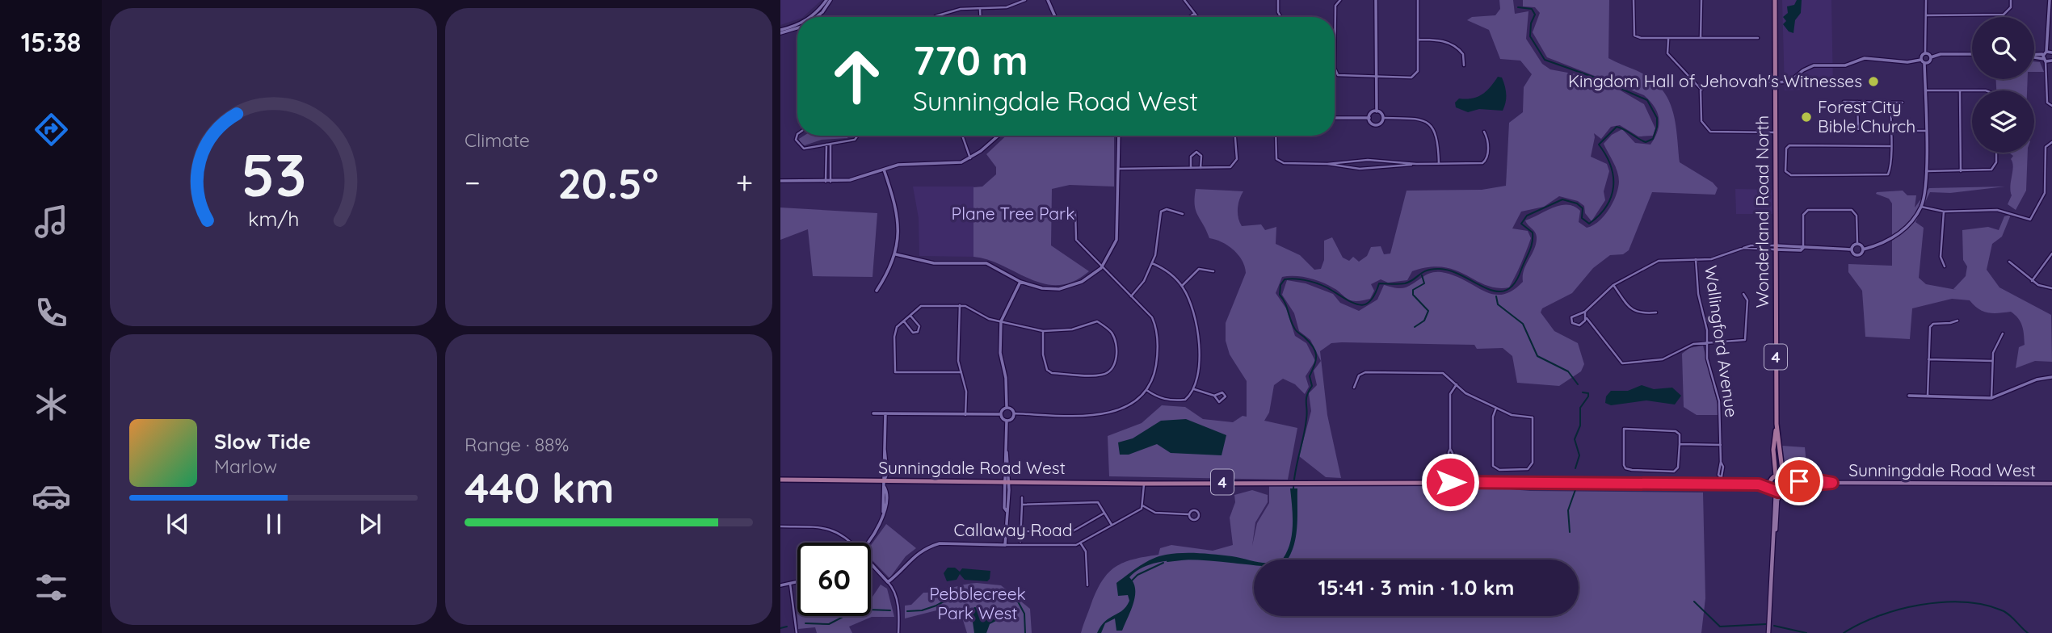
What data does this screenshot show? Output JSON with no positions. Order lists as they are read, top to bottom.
{
  "streets": {
    "main road": ["Wonderland Road North", "4", "Sunningdale Road West"],
    "street": ["Wallingford Avenue", "Callaway Road"]
  },
  "crossings": [
    ["Wonderland Road North", "4"],
    ["Wonderland Road North", "Sunningdale Road West"],
    ["Wallingford Avenue", "4"],
    ["4", "Sunningdale Road West"]
  ],
  "parks": ["Plane Tree Park", "Pebblecreek Park West"],
  "places": ["Kingdom Hall of Jehovah's Witnesses", "Forest City Bible Church"],
  "page": {
    "tabs": "15:38",
    "tile": [
      "Climate",
      ["Range · 88%", "440 km"]
    ],
    "turn": ["770 m", "Sunningdale Road West"],
    "heat": ["−", "20.5°", "+"],
    "song": ["Slow Tide", "Marlow"],
    "limit": "60",
    "trip": "15:41 · 3 min · 1.0 km",
    "gauge": ["53", "km/h"]
  }
}
